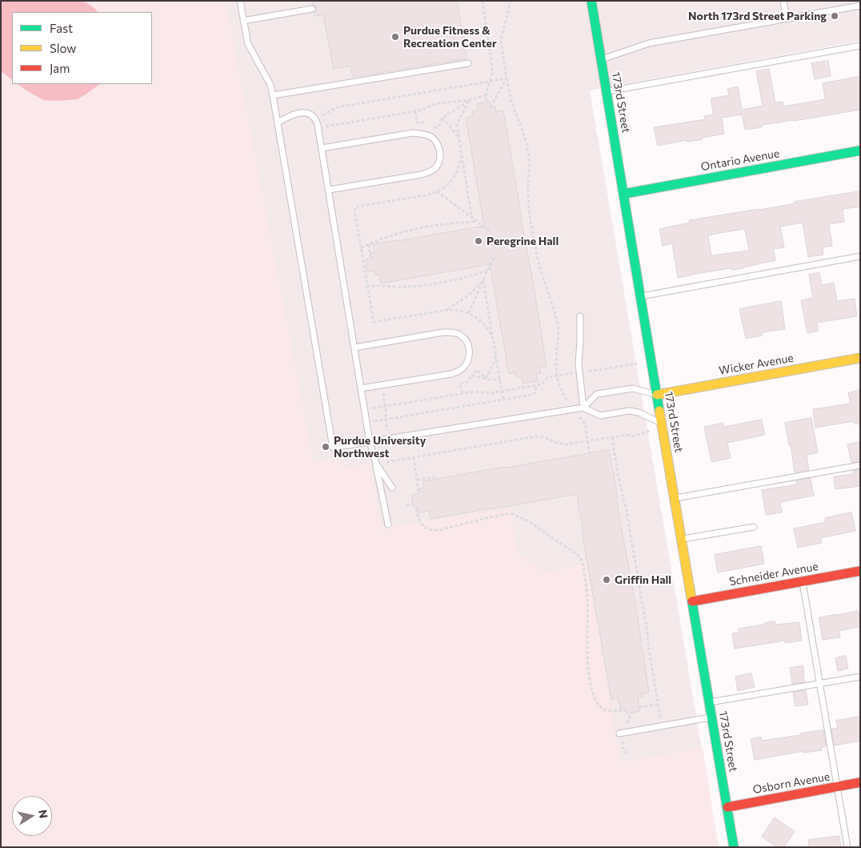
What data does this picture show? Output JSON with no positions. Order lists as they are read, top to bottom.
{
  "streets": {
    "street": [
      "173rd Street",
      "Ontario Avenue",
      "Wicker Avenue",
      "Schneider Avenue",
      "Osborn Avenue"
    ]
  },
  "crossings": [
    ["173rd Street", "Ontario Avenue"],
    ["173rd Street", "Wicker Avenue"],
    ["173rd Street", "Schneider Avenue"],
    ["173rd Street", "Osborn Avenue"]
  ],
  "places": [
    "North 173rd Street Parking",
    "Purdue Fitness & Recreation Center",
    "Peregrine Hall",
    "Purdue University Northwest",
    "Griffin Hall"
  ],
  "legend": ["Fast", "Slow", "Jam"],
  "north": "right"
}
